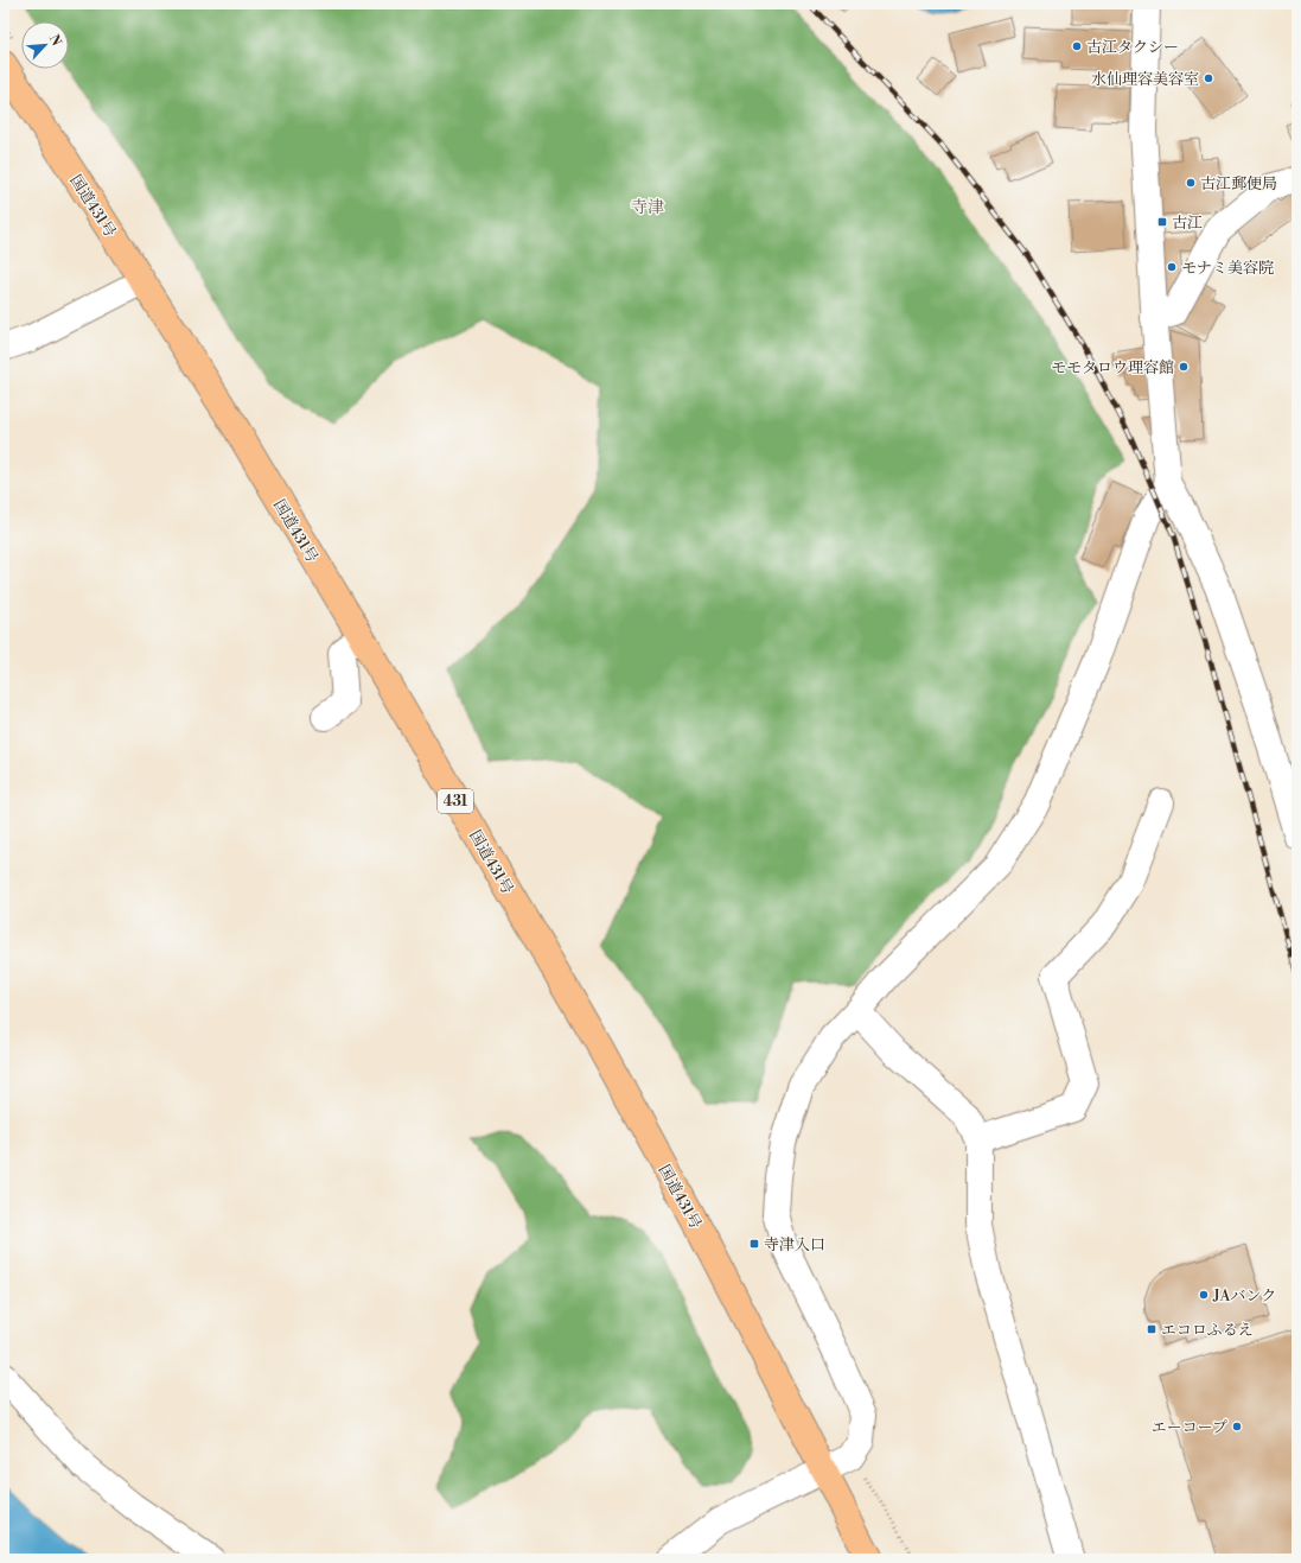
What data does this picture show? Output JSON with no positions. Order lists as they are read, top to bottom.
{
  "streets": {
    "highway": ["国道431号", "431"]
  },
  "districts": ["寺津"],
  "places": {
    "other": [
      "古江タクシー",
      "水仙理容美容室",
      "古江郵便局",
      "モナミ美容院",
      "モモタロウ理容館",
      "JAバンク",
      "エーコープ"
    ],
    "transit": ["古江", "寺津入口", "エコロふるえ"]
  },
  "north": "top right"
}
